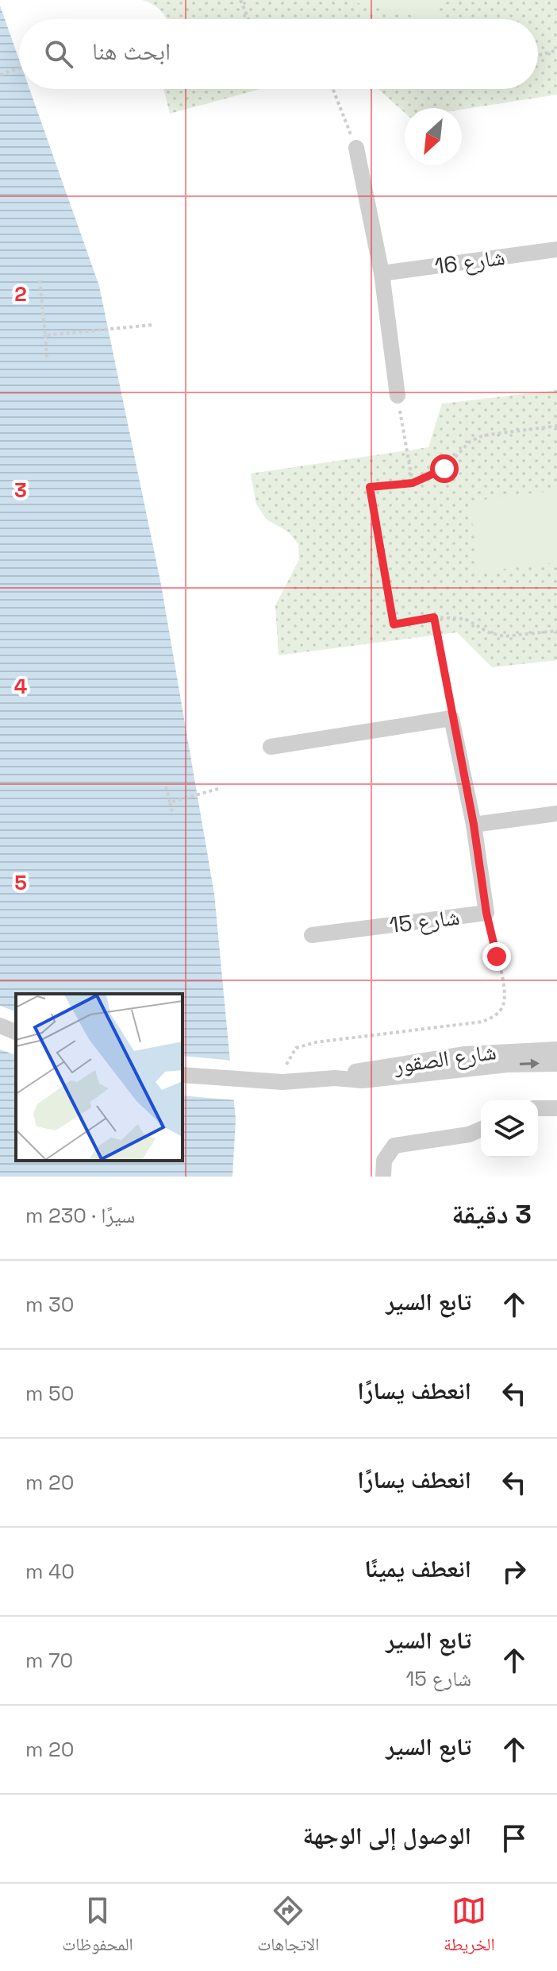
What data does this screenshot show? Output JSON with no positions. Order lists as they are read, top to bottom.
{
  "streets": {
    "street": ["شارع 16", "شارع 15", "شارع الصقور"]
  },
  "north": "bottom left",
  "page": {
    "search": "ابحث هنا",
    "heading": ["3 دقيقة", "سيرًا · 230 m"],
    "list": [
      ["تابع السير", "30 m"],
      ["انعطف يسارًا", "50 m"],
      ["انعطف يسارًا", "20 m"],
      ["انعطف يمينًا", "40 m"],
      ["تابع السير", "شارع 15", "70 m"],
      ["تابع السير", "20 m"],
      "الوصول إلى الوجهة"
    ],
    "nav": ["الخريطة", "الاتجاهات", "المحفوظات"]
  },
  "grid": {
    "rows": [
      "2",
      "3",
      "4",
      "5"
    ]
  }
}
